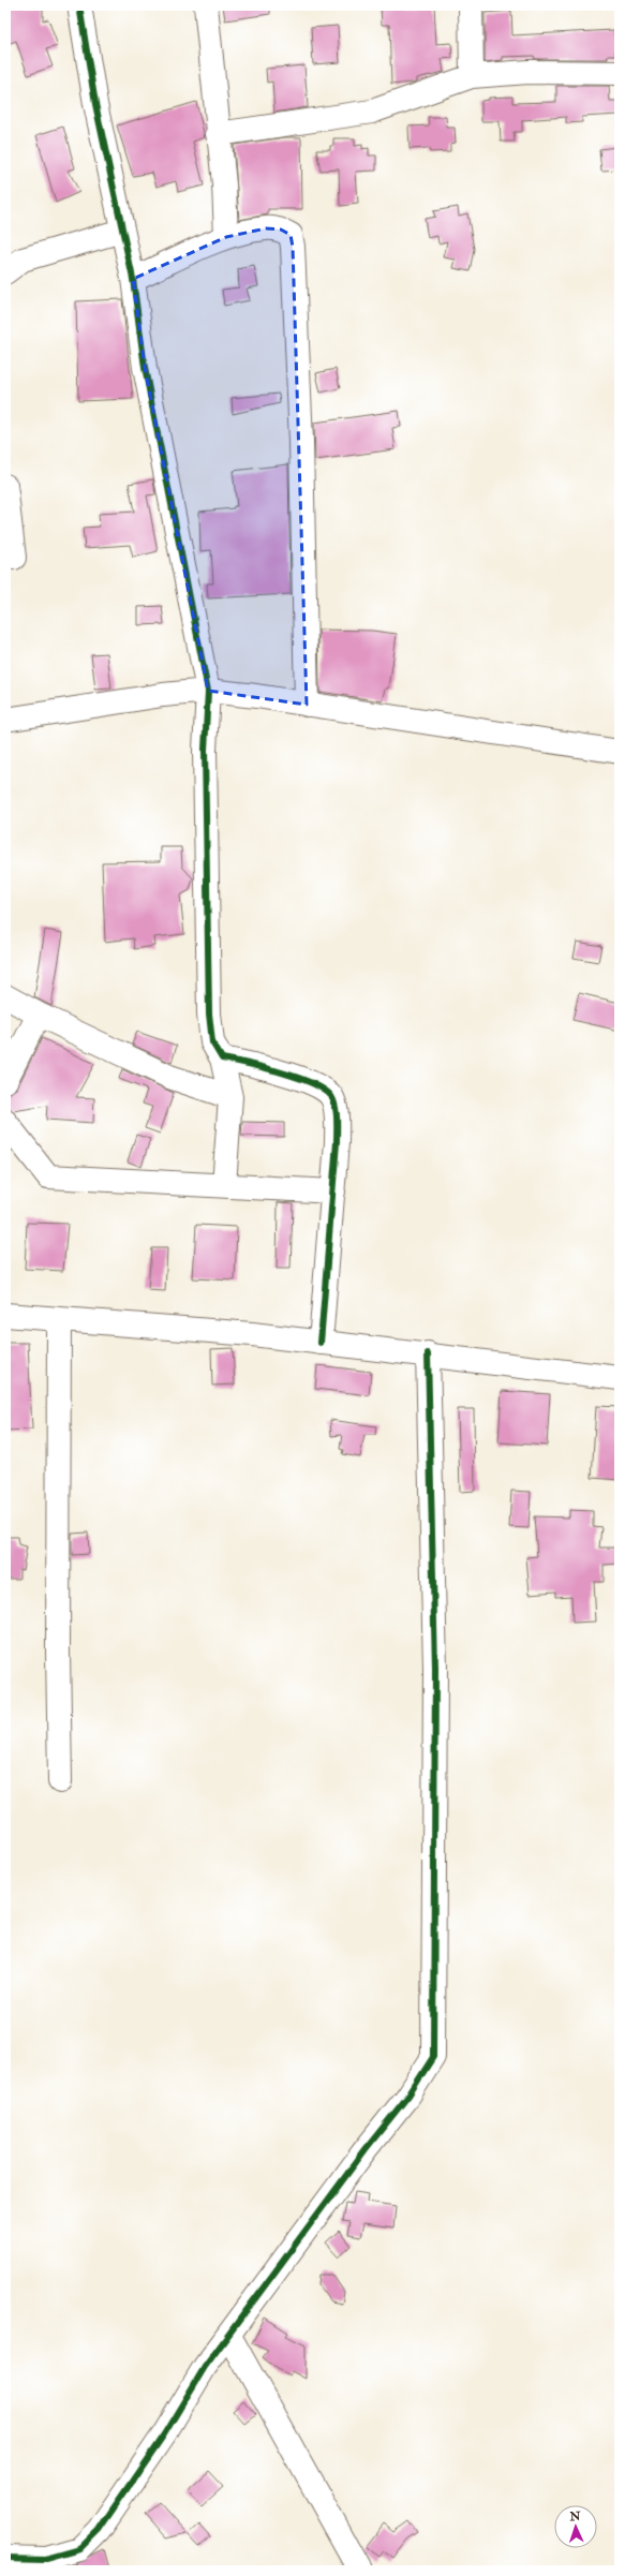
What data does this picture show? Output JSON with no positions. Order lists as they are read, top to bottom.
{
  "north": "top"
}
